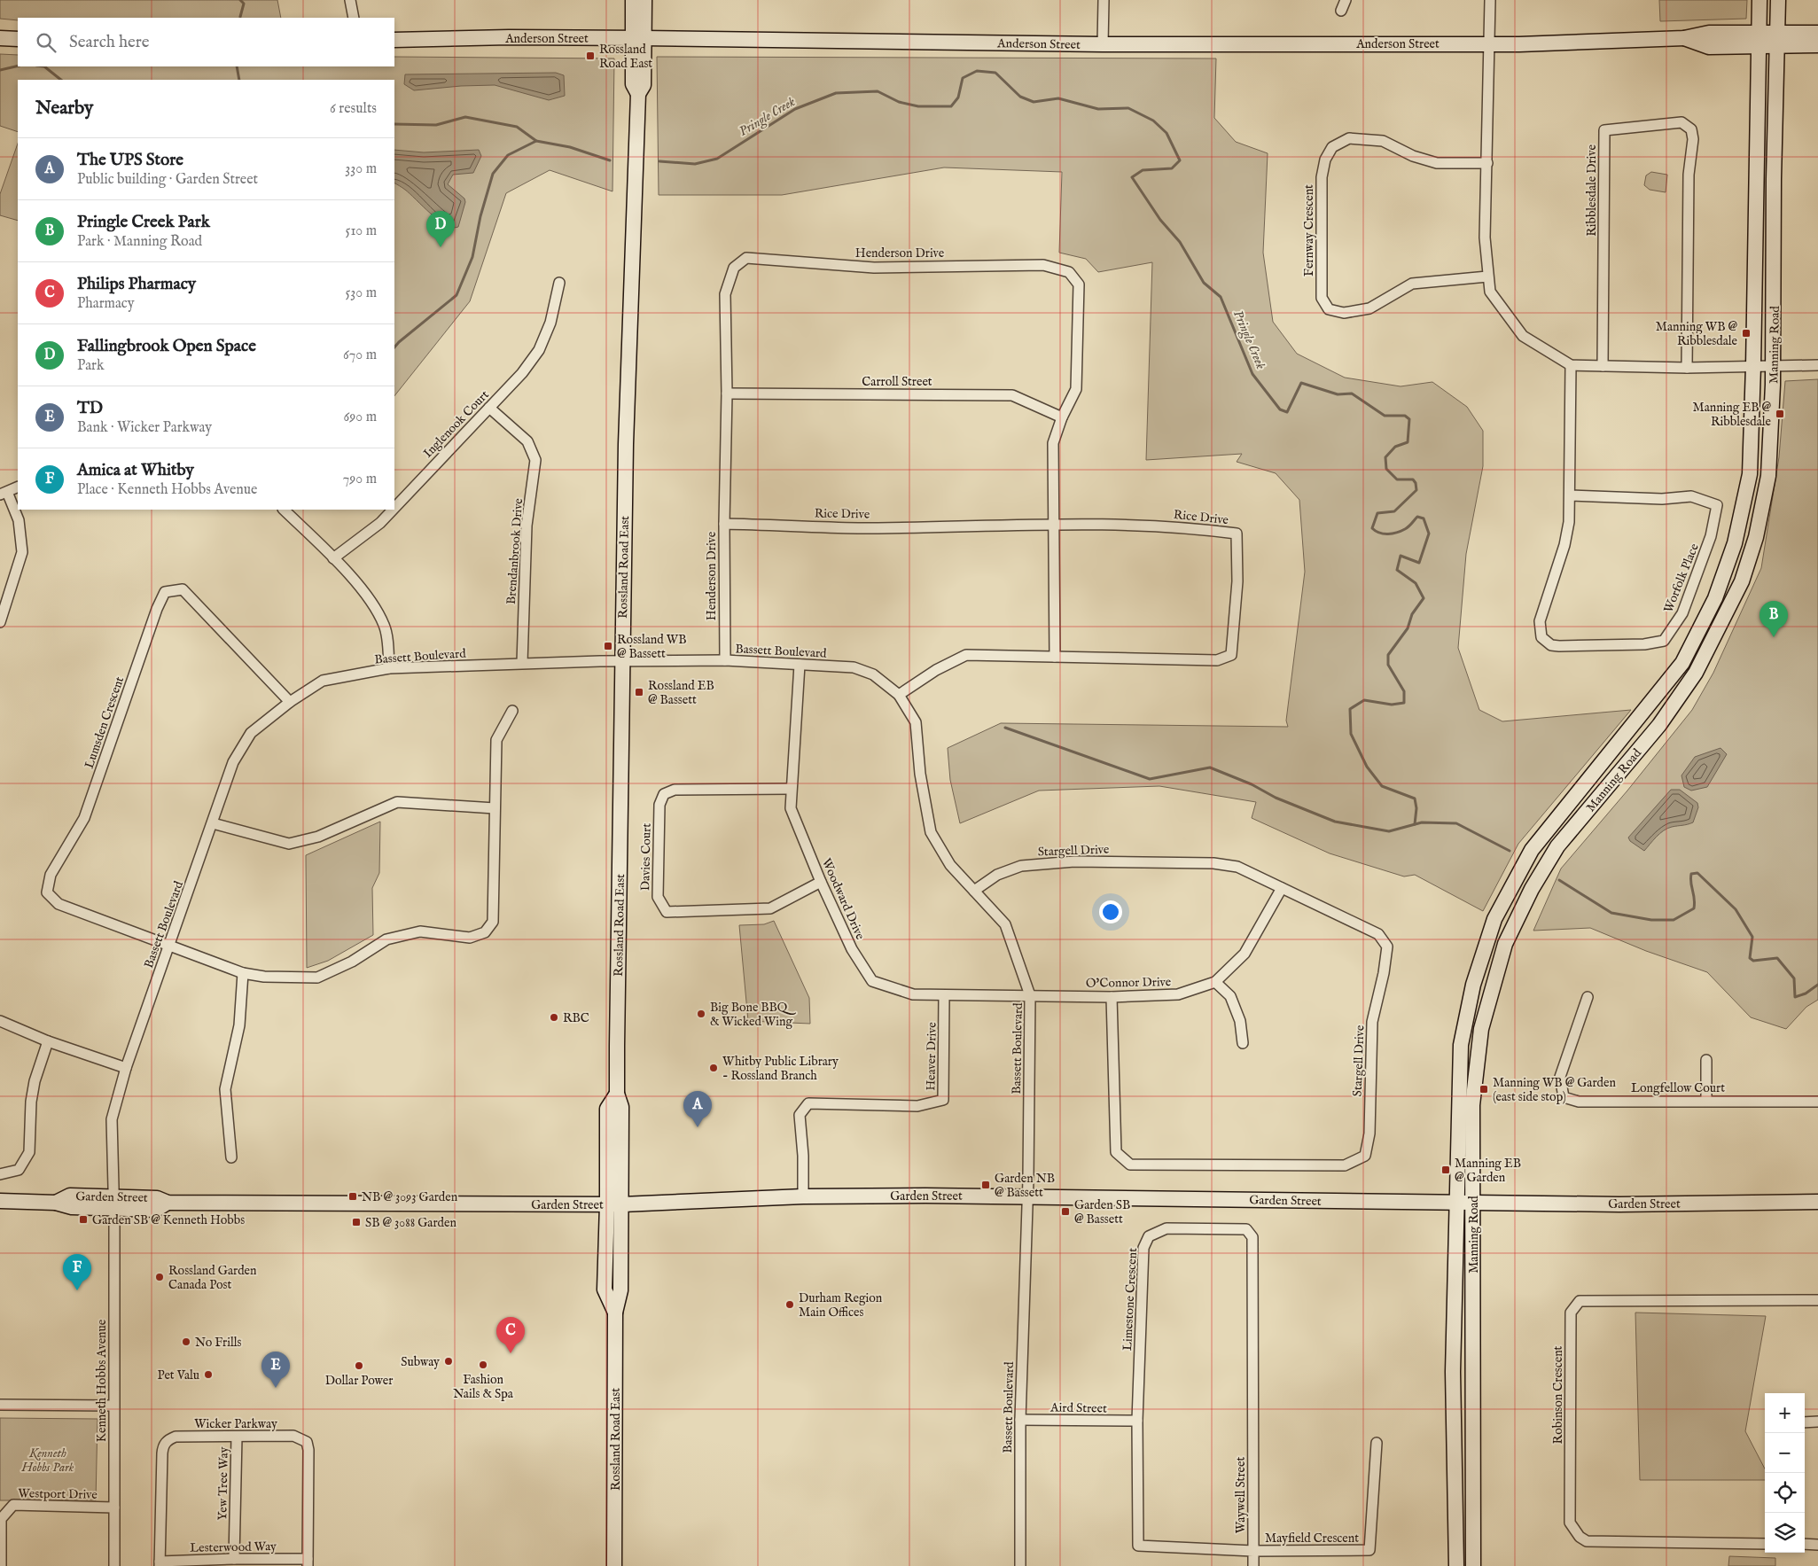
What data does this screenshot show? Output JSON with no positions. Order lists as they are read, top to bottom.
{
  "streets": {
    "main road": [
      "Anderson Street",
      "Manning Road",
      "Rossland Road East",
      "Garden Street"
    ],
    "street": [
      "Ribblesdale Drive",
      "Fernway Crescent",
      "Henderson Drive",
      "Carroll Street",
      "Inglenook Court",
      "Rice Drive",
      "Brendanbrook Drive",
      "Worfolk Place",
      "Bassett Boulevard",
      "Lumsden Crescent",
      "Stargell Drive",
      "Davies Court",
      "Woodward Drive",
      "O'Connor Drive",
      "Heaver Drive",
      "Longfellow Court",
      "Limestone Crescent",
      "Kenneth Hobbs Avenue",
      "Robinson Crescent",
      "Aird Street",
      "Wicker Parkway",
      "Yew Tree Way",
      "Westport Drive",
      "Waywell Street",
      "Mayfield Crescent",
      "Lesterwood Way"
    ]
  },
  "crossings": [
    ["Anderson Street", "Manning Road"],
    ["Anderson Street", "Rossland Road East"],
    ["Henderson Drive", "Carroll Street"],
    ["Henderson Drive", "Rice Drive"],
    ["Henderson Drive", "Bassett Boulevard"],
    ["Manning Road", "Garden Street"],
    ["Inglenook Court", "Brendanbrook Drive"],
    ["Rice Drive", "Bassett Boulevard"],
    ["Brendanbrook Drive", "Bassett Boulevard"],
    ["Rossland Road East", "Bassett Boulevard"],
    ["Rossland Road East", "Garden Street"],
    ["Bassett Boulevard", "Lumsden Crescent"],
    ["Bassett Boulevard", "Stargell Drive"],
    ["Bassett Boulevard", "Woodward Drive"],
    ["Bassett Boulevard", "O'Connor Drive"],
    ["Bassett Boulevard", "Garden Street"],
    ["Bassett Boulevard", "Kenneth Hobbs Avenue"],
    ["Bassett Boulevard", "Aird Street"],
    ["Stargell Drive", "O'Connor Drive"],
    ["Davies Court", "Woodward Drive"],
    ["Woodward Drive", "O'Connor Drive"],
    ["Woodward Drive", "Heaver Drive"],
    ["Heaver Drive", "Garden Street"],
    ["Garden Street", "Kenneth Hobbs Avenue"],
    ["Limestone Crescent", "Aird Street"],
    ["Limestone Crescent", "Waywell Street"],
    ["Limestone Crescent", "Mayfield Crescent"],
    ["Kenneth Hobbs Avenue", "Westport Drive"],
    ["Wicker Parkway", "Yew Tree Way"],
    ["Wicker Parkway", "Lesterwood Way"],
    ["Yew Tree Way", "Lesterwood Way"],
    ["Waywell Street", "Mayfield Crescent"]
  ],
  "water": ["Pringle Creek"],
  "parks": ["Kenneth Hobbs Park"],
  "places": {
    "transit": [
      "Rossland Road East",
      "Manning WB @ Ribblesdale",
      "Manning EB @ Ribblesdale",
      "Rossland WB @ Bassett",
      "Rossland EB @ Bassett",
      "Manning WB @ Garden (east side stop)",
      "Manning EB @ Garden",
      "Garden NB @ Bassett",
      "NB @ 3093 Garden",
      "Garden SB @ Bassett",
      "Garden SB @ Kenneth Hobbs",
      "SB @ 3088 Garden"
    ],
    "other": [
      "Big Bone BBQ & Wicked Wing",
      "RBC",
      "Whitby Public Library - Rossland Branch",
      "Rossland Garden Canada Post",
      "Durham Region Main Offices",
      "No Frills",
      "Subway",
      "Fashion Nails & Spa",
      "Dollar Power",
      "Pet Valu"
    ]
  },
  "page": {
    "search": "Search here",
    "heading": ["Nearby", "6 results"],
    "list": [
      {
        "mark": "A",
        "name": "The UPS Store",
        "note": "Public building · Garden Street",
        "value": "330 m"
      },
      {
        "mark": "B",
        "name": "Pringle Creek Park",
        "note": "Park · Manning Road",
        "value": "510 m"
      },
      {
        "mark": "C",
        "name": "Philips Pharmacy",
        "note": "Pharmacy",
        "value": "530 m"
      },
      {
        "mark": "D",
        "name": "Fallingbrook Open Space",
        "note": "Park",
        "value": "670 m"
      },
      {
        "mark": "E",
        "name": "TD",
        "note": "Bank · Wicker Parkway",
        "value": "690 m"
      },
      {
        "mark": "F",
        "name": "Amica at Whitby",
        "note": "Place · Kenneth Hobbs Avenue",
        "value": "790 m"
      }
    ],
    "pins": [
      "D",
      "B",
      "A",
      "F",
      "C",
      "E"
    ],
    "map_buttons": ["+", "−"]
  }
}
